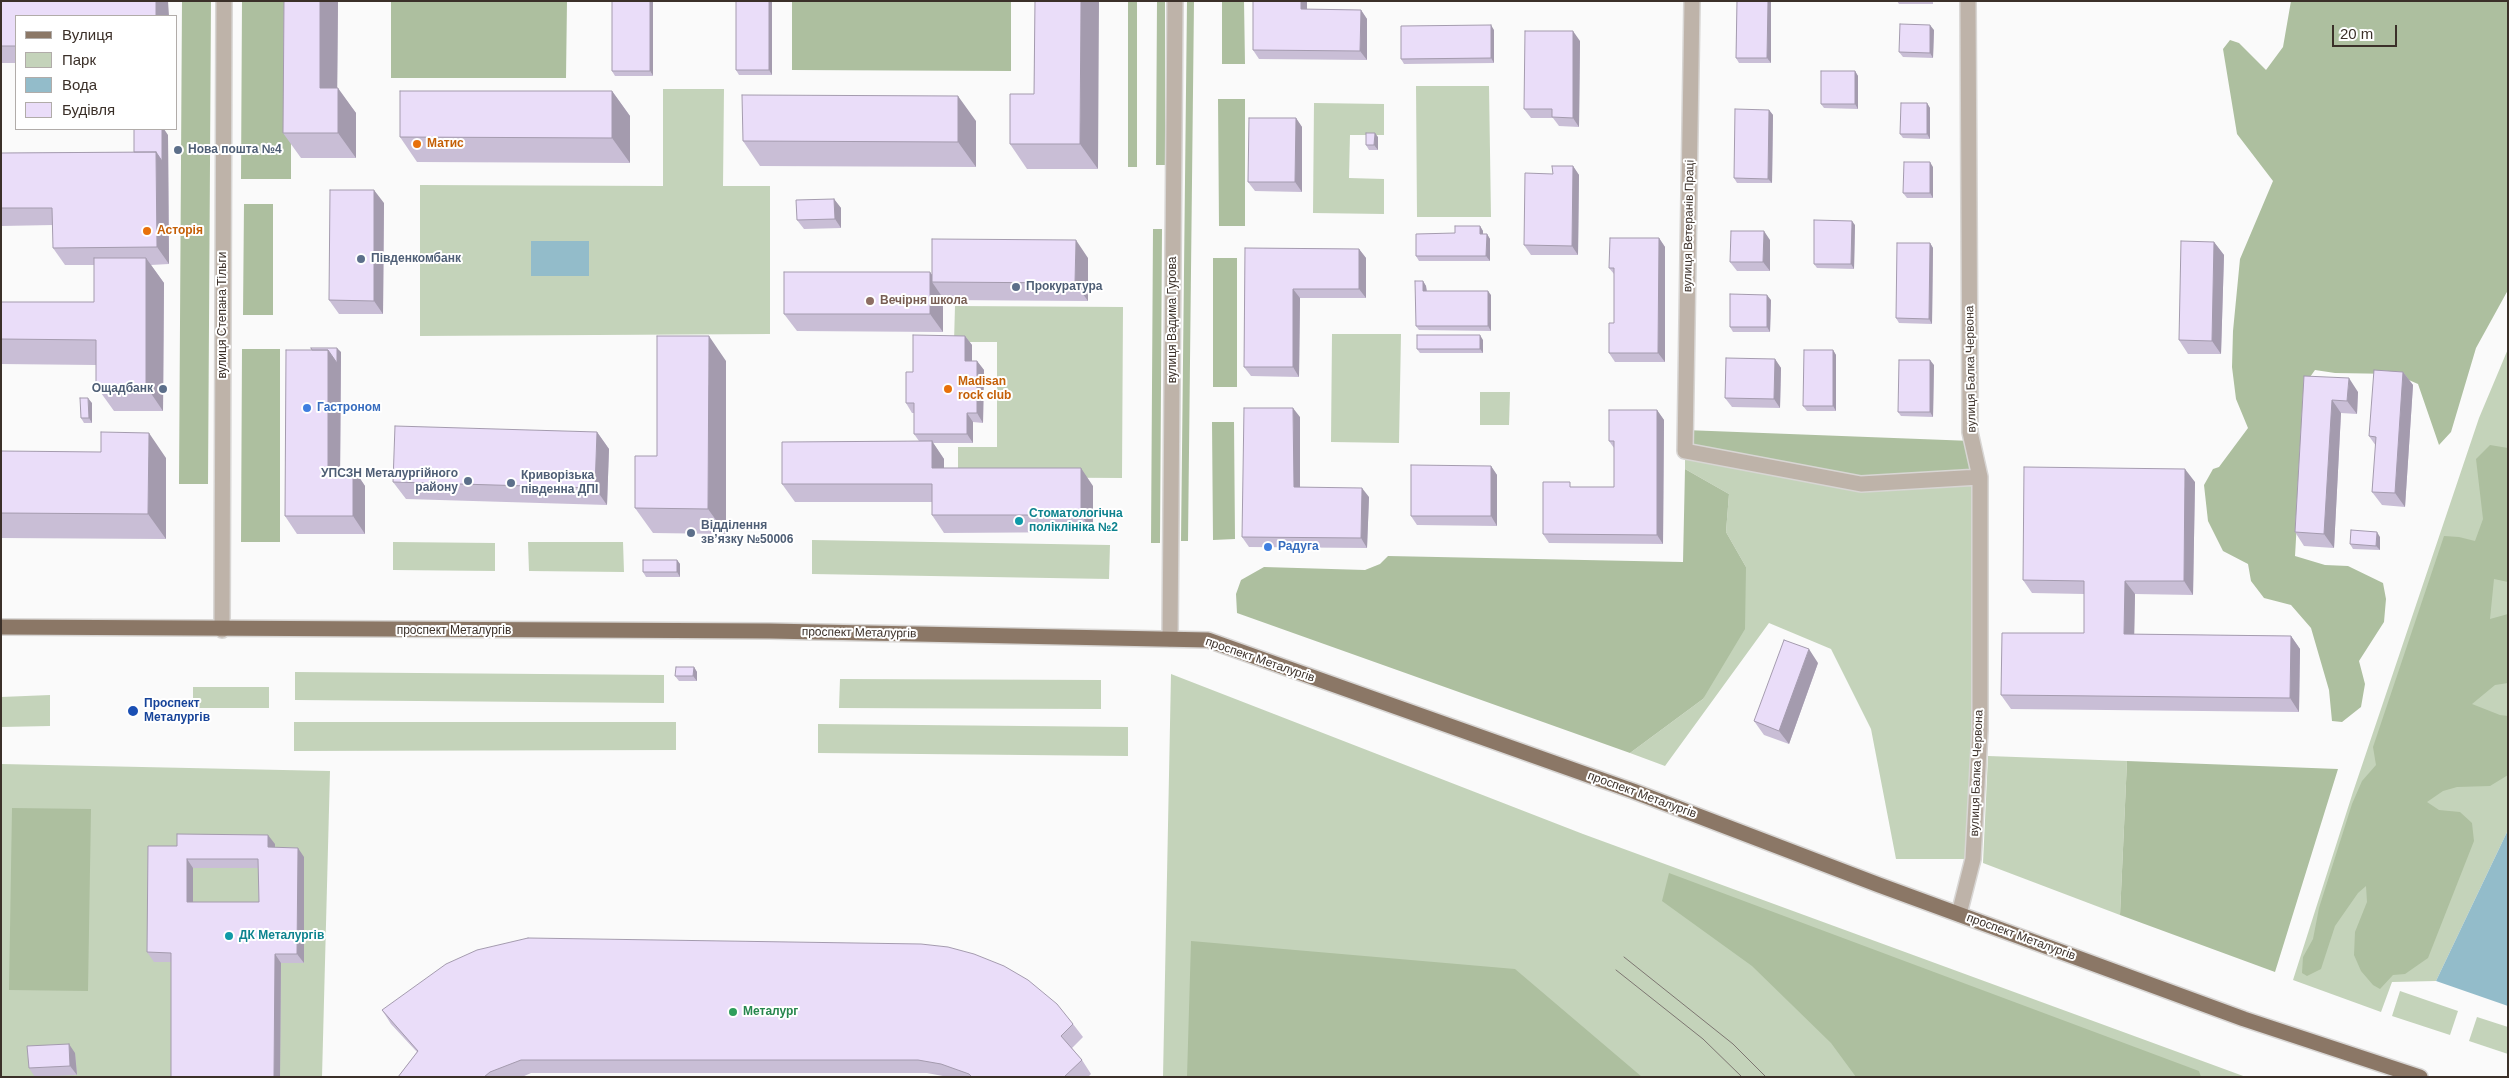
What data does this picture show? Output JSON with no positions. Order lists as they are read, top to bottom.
{
  "streets": {
    "main road": ["проспект Металургів"],
    "street": [
      "вулиця Ветеранів Праці",
      "вулиця Степана Тільги",
      "вулиця Вадима Гурова",
      "вулиця Балка Червона"
    ]
  },
  "crossings": [
    ["вулиця Ветеранів Праці", "вулиця Балка Червона"],
    ["вулиця Степана Тільги", "проспект Металургів"],
    ["вулиця Вадима Гурова", "проспект Металургів"],
    ["вулиця Балка Червона", "проспект Металургів"]
  ],
  "places": [
    "Матис",
    "Нова пошта №4",
    "Асторія",
    "Південкомбанк",
    "Прокуратура",
    "Вечірня школа",
    "Ощадбанк",
    "Madisan rock club",
    "Гастроном",
    "УПСЗН Металургійного району",
    "Криворізька південна ДПІ",
    "Стоматологічна поліклініка №2",
    "Відділення зв’язку №50006",
    "Радуга",
    "Проспект Металургів",
    "ДК Металургів",
    "Металург"
  ],
  "legend": [
    "Вулиця",
    "Парк",
    "Вода",
    "Будівля"
  ],
  "scale_bar": "20 m"
}
